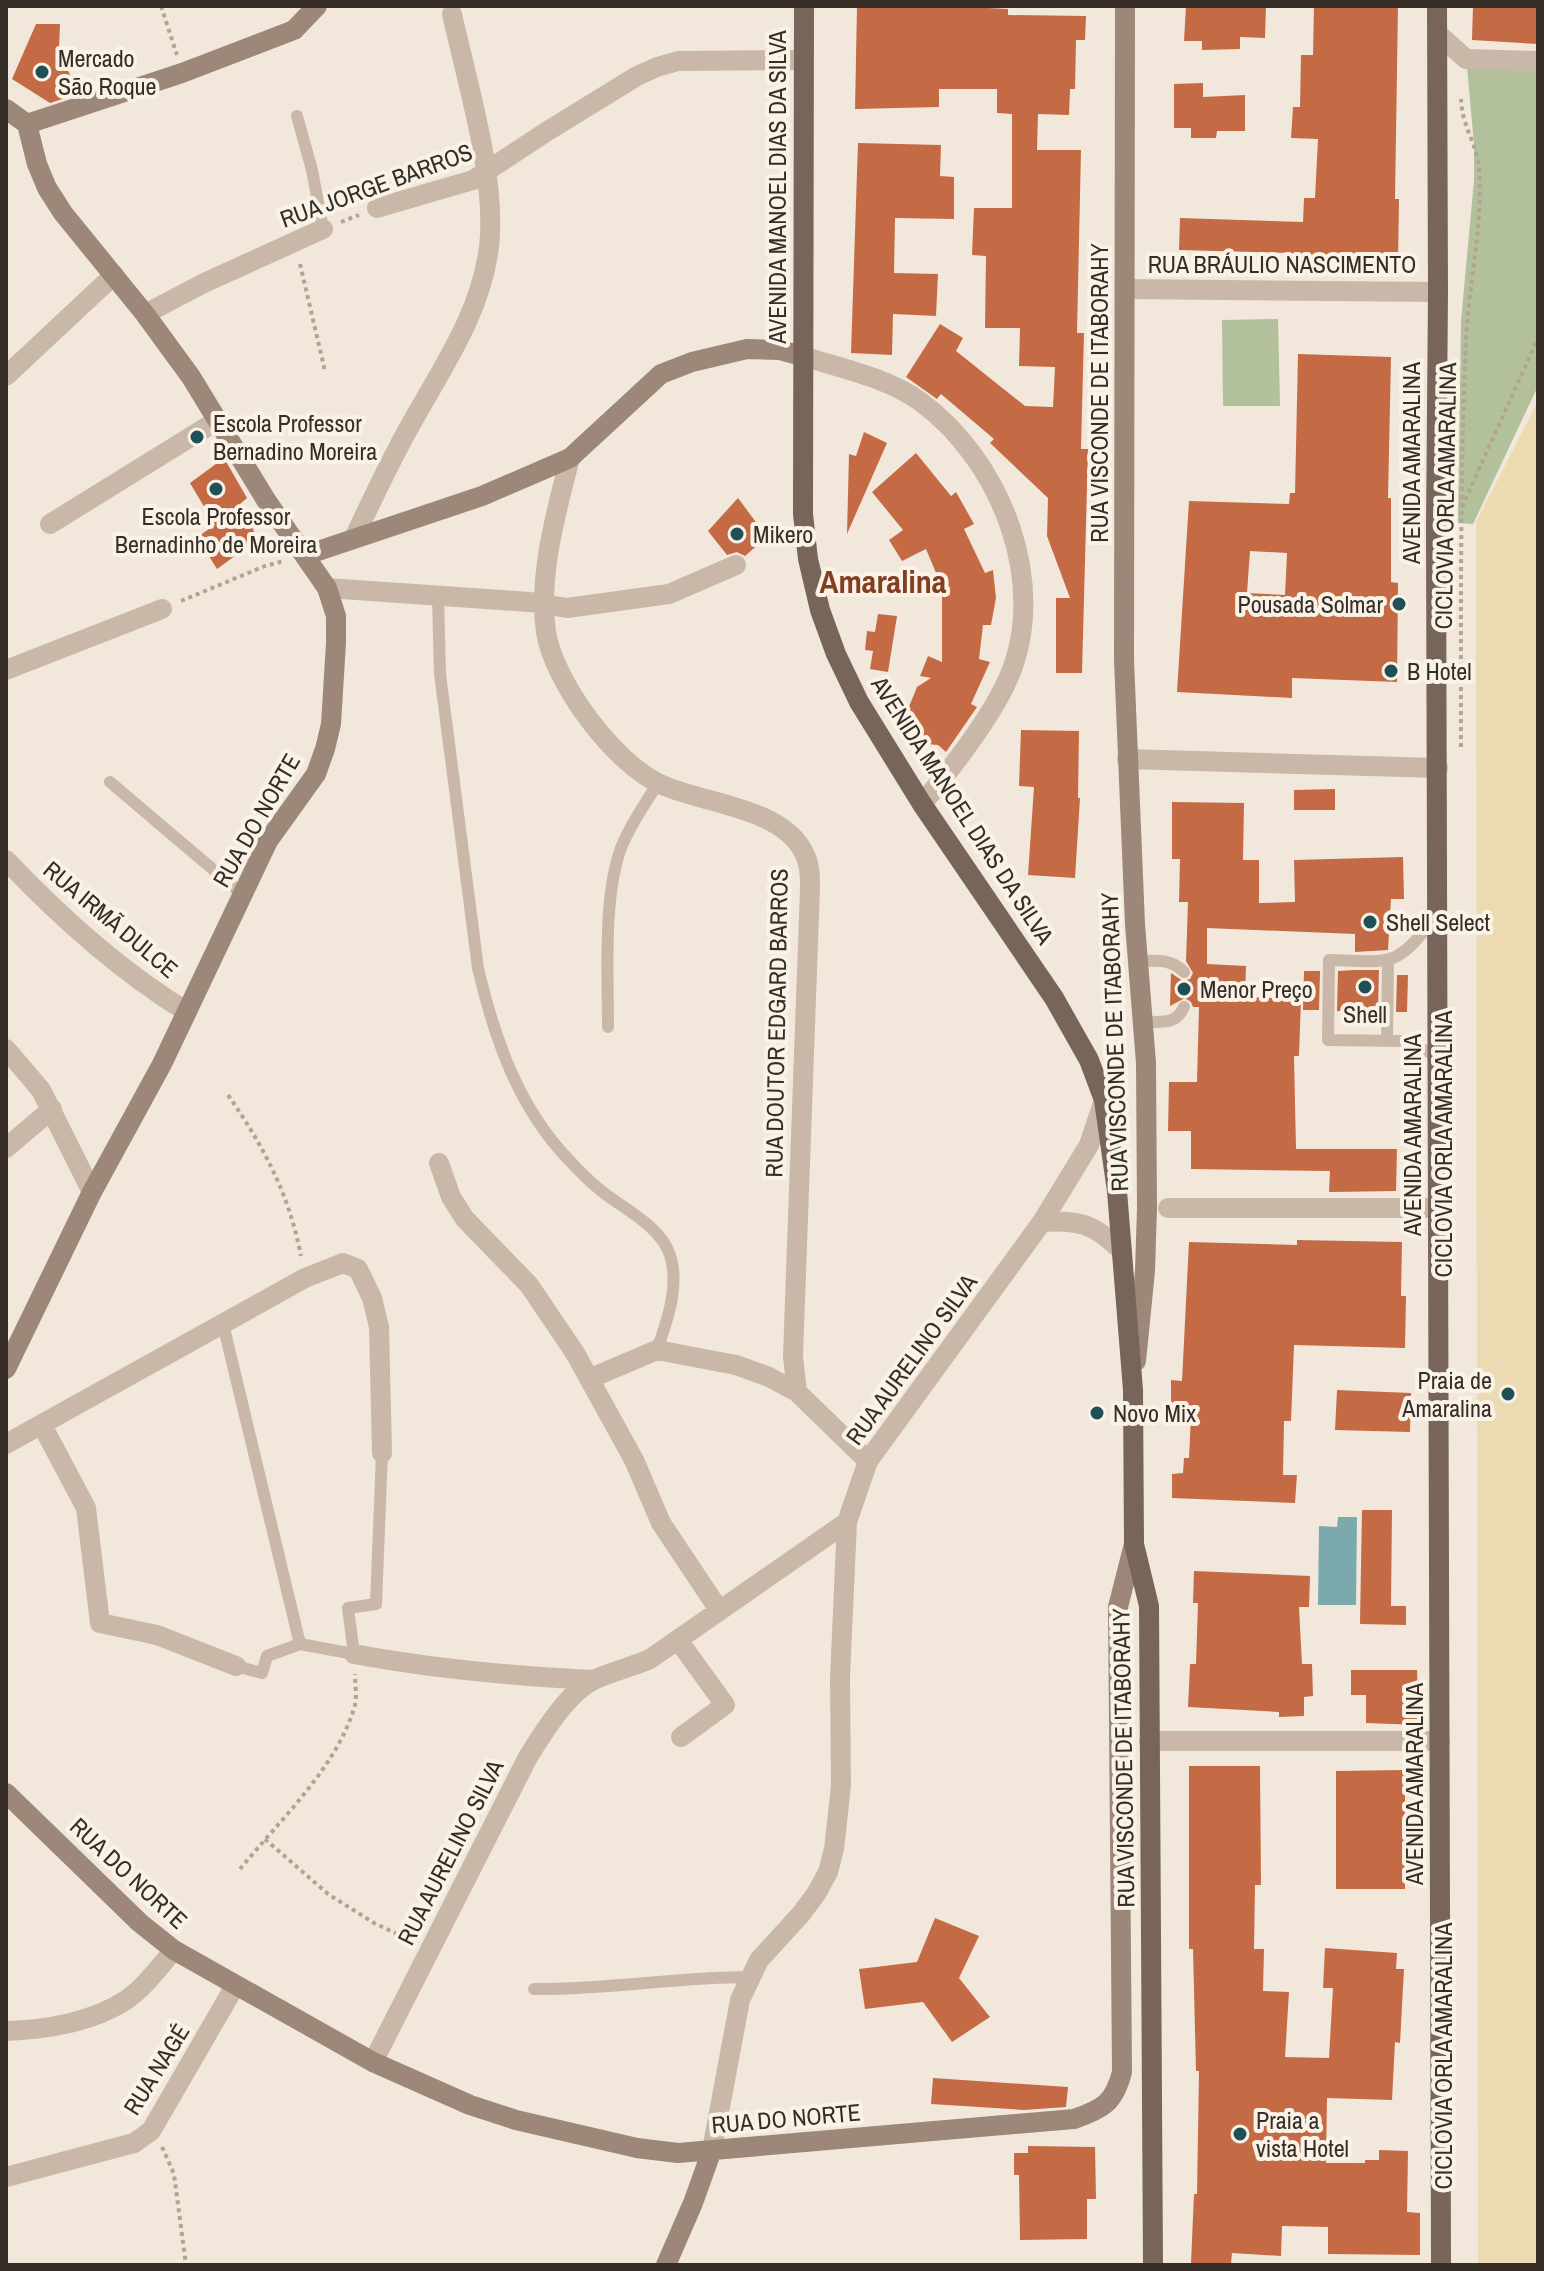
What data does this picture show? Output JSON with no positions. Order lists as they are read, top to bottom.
{
  "streets": {
    "main road": ["AVENIDA MANOEL DIAS DA SILVA", "RUA VISCONDE DE ITABORAHY", "AVENIDA AMARALINA"],
    "street": [
      "RUA JORGE BARROS",
      "RUA BRÁULIO NASCIMENTO",
      "RUA DO NORTE",
      "RUA IRMÃ DULCE",
      "RUA DOUTOR EDGARD BARROS",
      "RUA AURELINO SILVA",
      "RUA NAGÉ"
    ],
    "path": ["CICLOVIA ORLA AMARALINA"]
  },
  "crossings": [
    ["RUA JORGE BARROS", "AVENIDA MANOEL DIAS DA SILVA"],
    ["RUA JORGE BARROS", "RUA DO NORTE"],
    ["AVENIDA MANOEL DIAS DA SILVA", "RUA VISCONDE DE ITABORAHY"],
    ["AVENIDA MANOEL DIAS DA SILVA", "RUA AURELINO SILVA"],
    ["RUA BRÁULIO NASCIMENTO", "RUA VISCONDE DE ITABORAHY"],
    ["RUA BRÁULIO NASCIMENTO", "AVENIDA AMARALINA"],
    ["RUA VISCONDE DE ITABORAHY", "RUA DO NORTE"],
    ["RUA DO NORTE", "RUA IRMÃ DULCE"],
    ["RUA DO NORTE", "RUA AURELINO SILVA"],
    ["RUA DO NORTE", "RUA NAGÉ"]
  ],
  "districts": ["Amaralina"],
  "places": [
    "Mercado São Roque",
    "Escola Professor Bernadino Moreira",
    "Escola Professor Bernadinho de Moreira",
    "Mikero",
    "Pousada Solmar",
    "B Hotel",
    "Shell Select",
    "Shell",
    "Menor Preço",
    "Praia de Amaralina",
    "Novo Mix",
    "Praia a vista Hotel"
  ]
}
